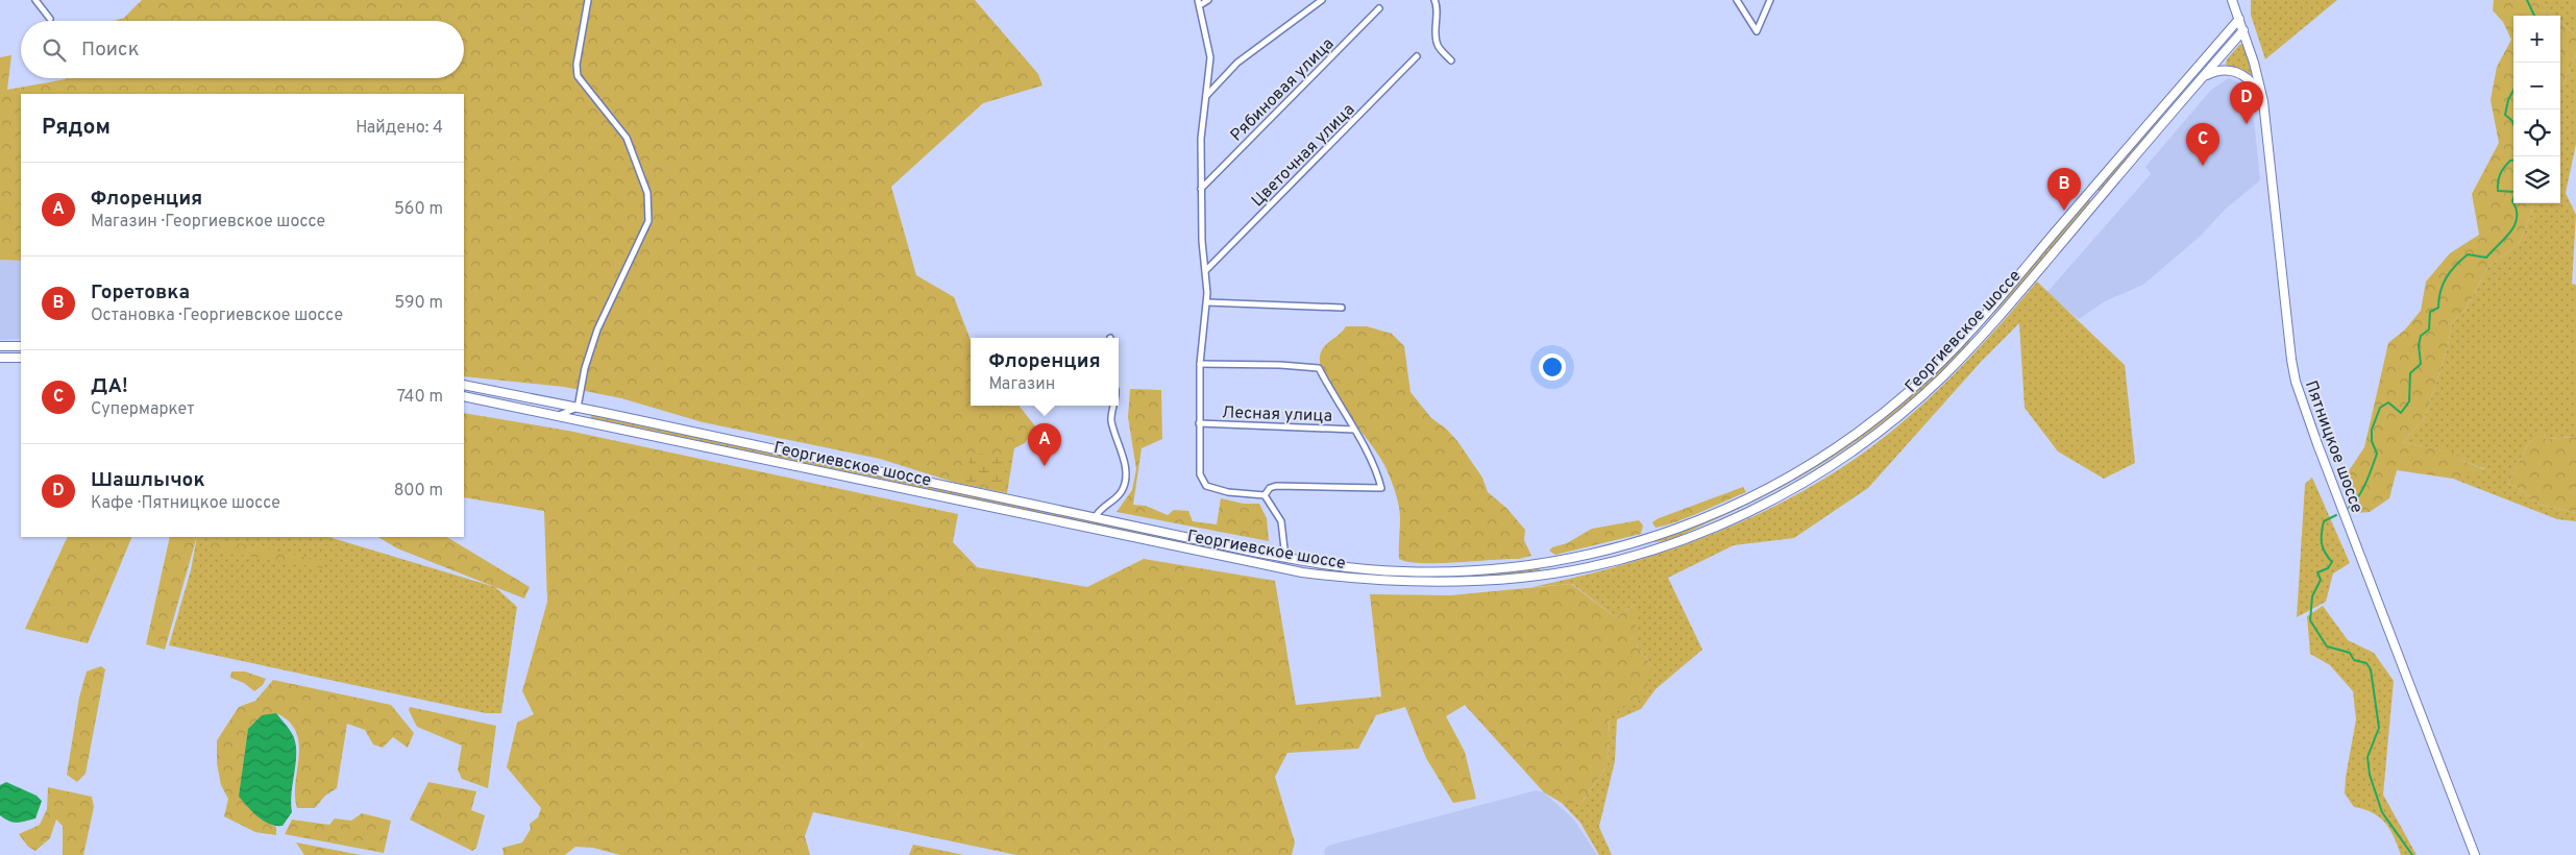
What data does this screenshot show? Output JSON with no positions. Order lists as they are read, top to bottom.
{
  "streets": {
    "main road": ["Георгиевское шоссе", "Пятницкое шоссе"],
    "street": ["Рябиновая улица", "Цветочная улица", "Лесная улица"]
  },
  "crossings": [
    ["Георгиевское шоссе", "Пятницкое шоссе"]
  ],
  "page": {
    "map_buttons": ["+", "−"],
    "search": "Поиск",
    "pins": [
      "D",
      "C",
      "B",
      "A"
    ],
    "heading": ["Рядом", "Найдено: 4"],
    "list": [
      {
        "mark": "A",
        "name": "Флоренция",
        "note": "Магазин · Георгиевское шоссе",
        "value": "560 m"
      },
      {
        "mark": "B",
        "name": "Горетовка",
        "note": "Остановка · Георгиевское шоссе",
        "value": "590 m"
      },
      {
        "mark": "C",
        "name": "ДА!",
        "note": "Супермаркет",
        "value": "740 m"
      },
      {
        "mark": "D",
        "name": "Шашлычок",
        "note": "Кафе · Пятницкое шоссе",
        "value": "800 m"
      }
    ],
    "popup": ["Флоренция", "Магазин"]
  }
}
